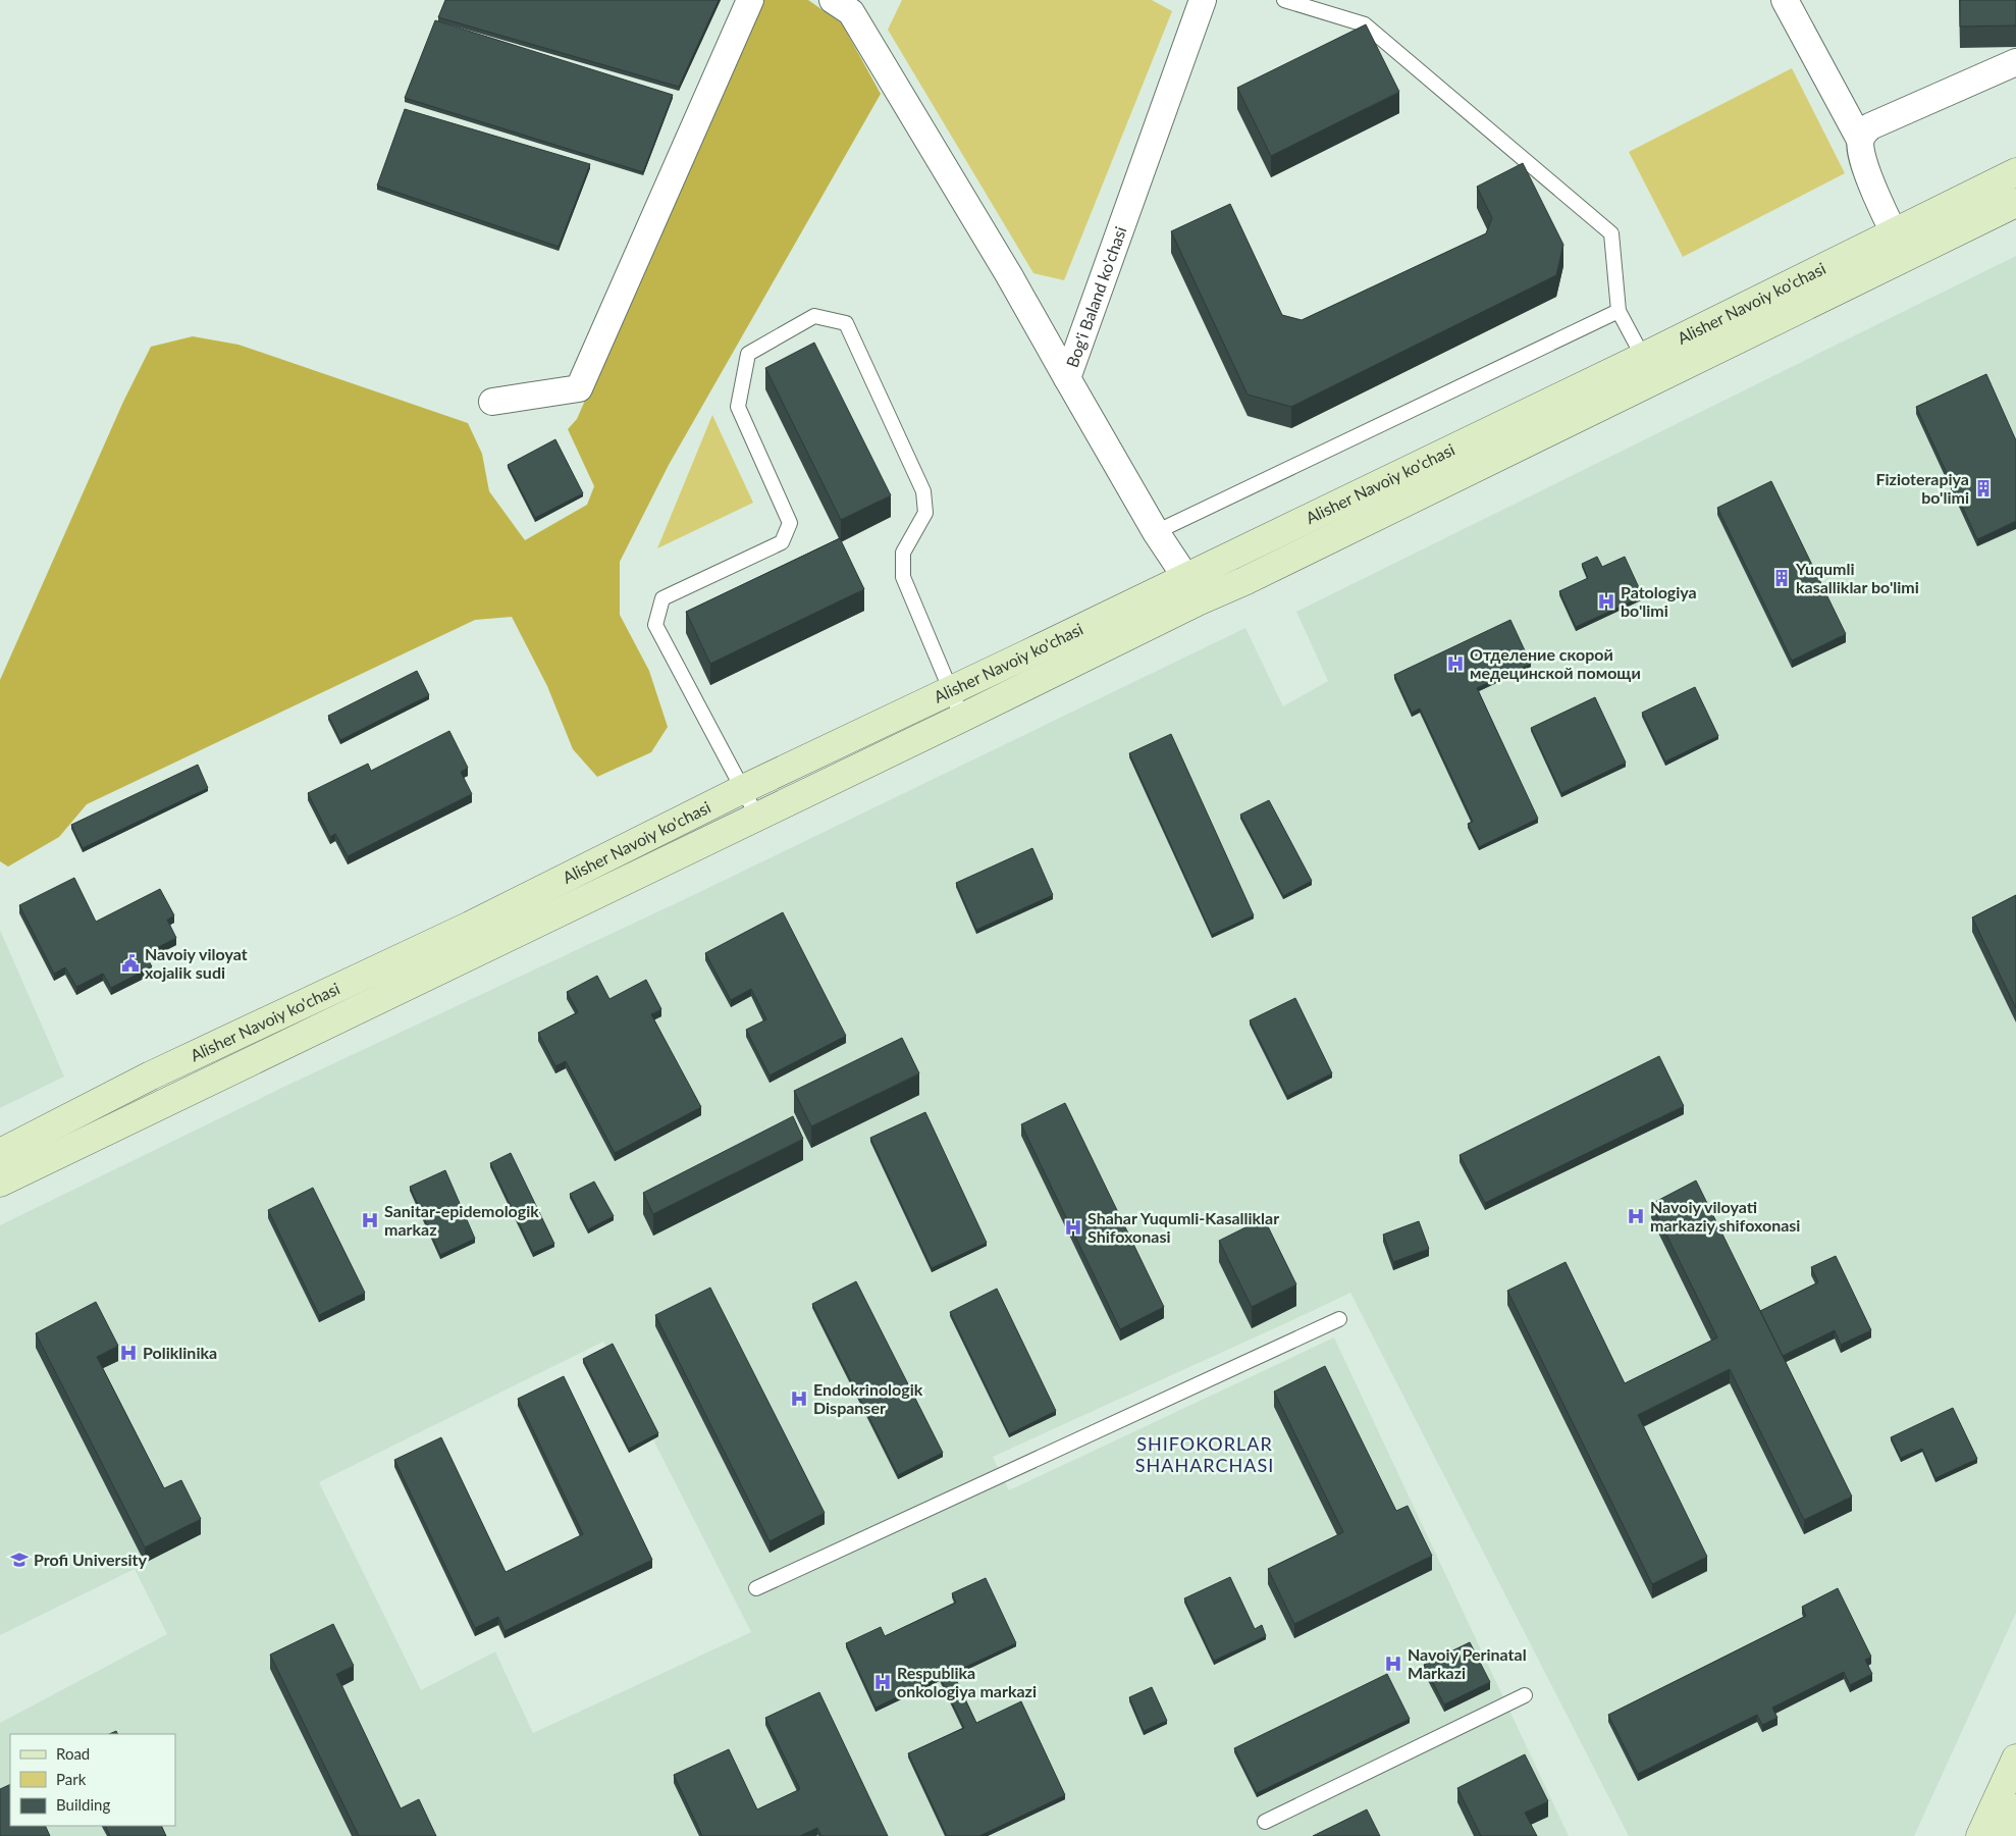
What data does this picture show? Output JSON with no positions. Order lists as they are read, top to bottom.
{
  "streets": {
    "main road": ["Alisher Navoiy ko'chasi"],
    "street": ["Bog'i Baland ko'chasi"]
  },
  "crossings": [
    ["Bog'i Baland ko'chasi", "Alisher Navoiy ko'chasi"]
  ],
  "districts": ["SHIFOKORLAR SHAHARCHASI"],
  "places": {
    "building": ["Fizioterapiya bo'limi", "Yuqumli kasalliklar bo'limi"],
    "hospital": [
      "Patologiya bo'limi",
      "Отделение скорой медецинской помощи",
      "Navoiy viloyati markaziy shifoxonasi",
      "Sanitar-epidemologik markaz",
      "Shahar Yuqumli-Kasalliklar Shifoxonasi",
      "Poliklinika",
      "Endokrinologik Dispanser",
      "Navoiy Perinatal Markazi",
      "Respublika onkologiya markazi"
    ],
    "public building": ["Navoiy viloyat xojalik sudi"],
    "school or university": ["Profi University"]
  },
  "legend": ["Road", "Park", "Building"]
}
